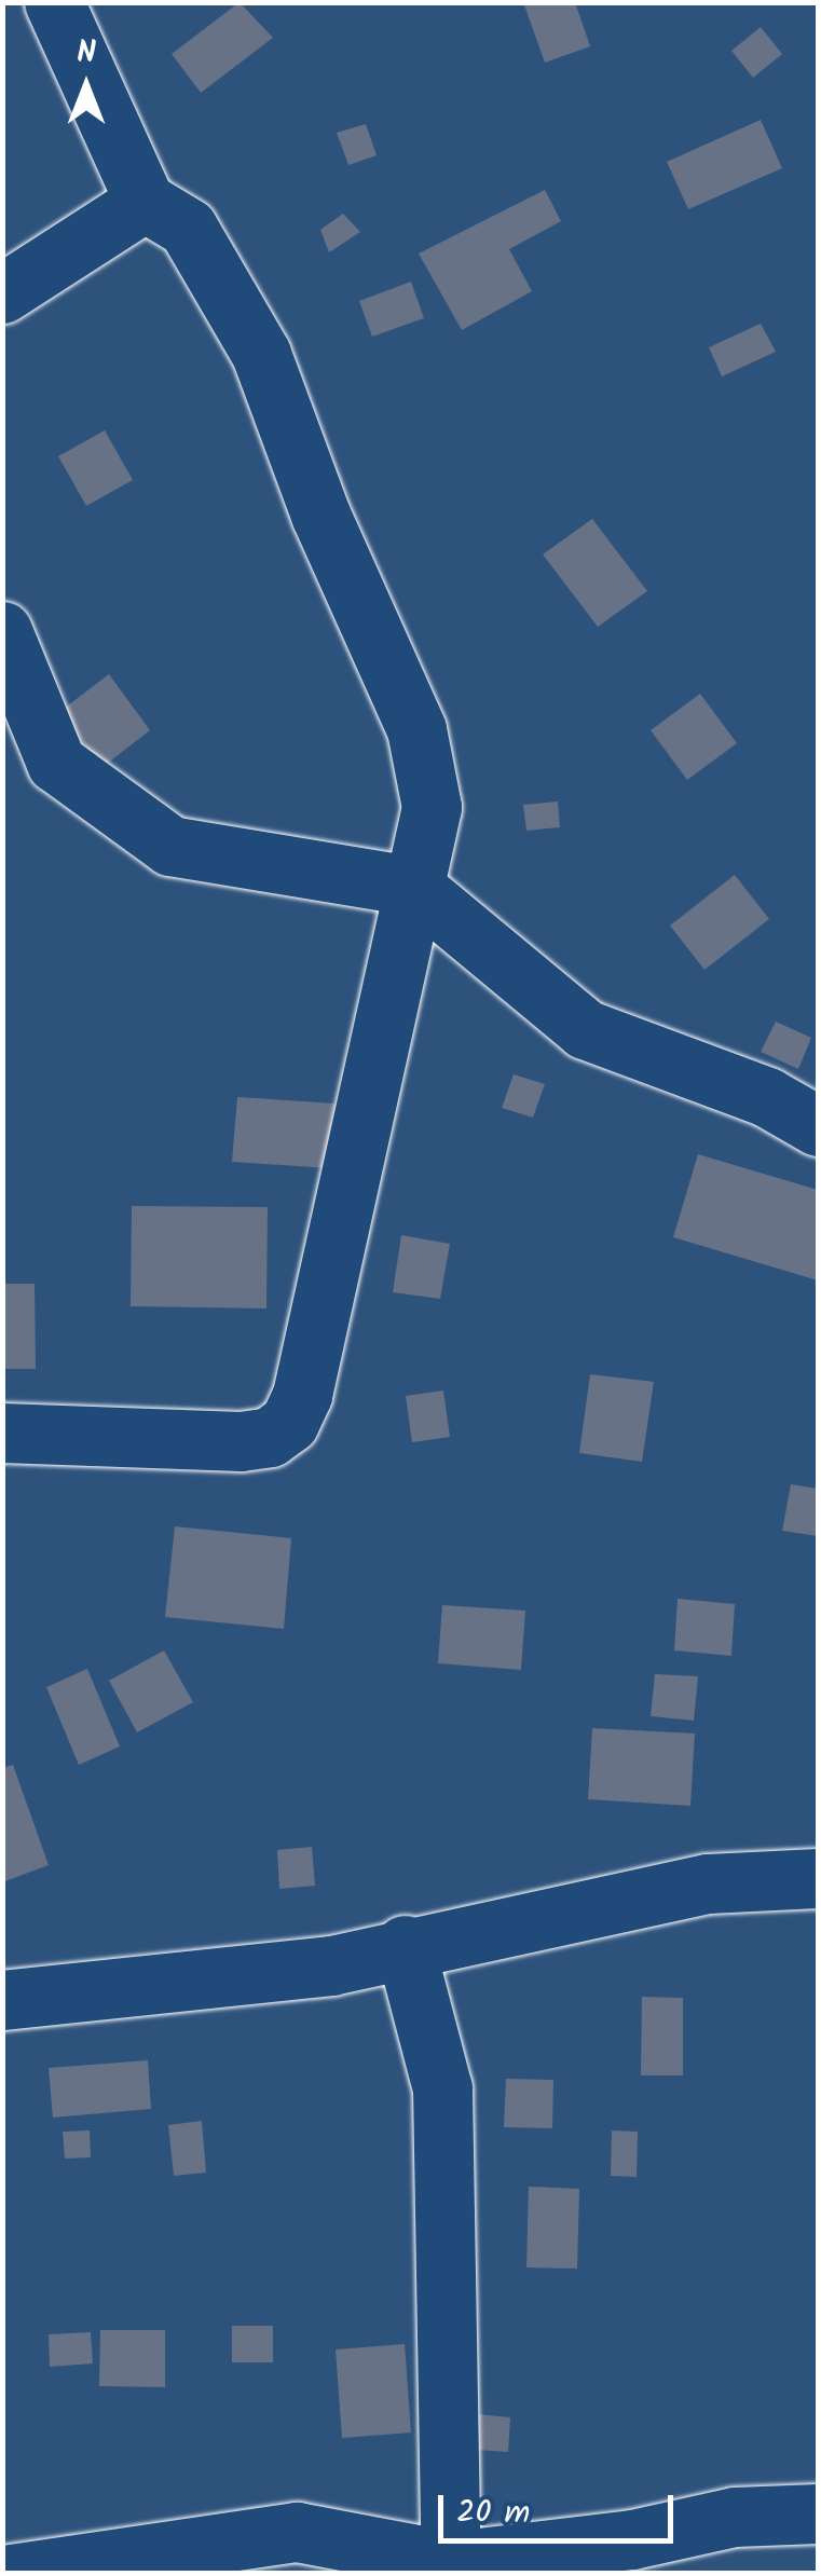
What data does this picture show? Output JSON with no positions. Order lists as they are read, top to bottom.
{
  "scale_bar": "20 m",
  "north": "top"
}
